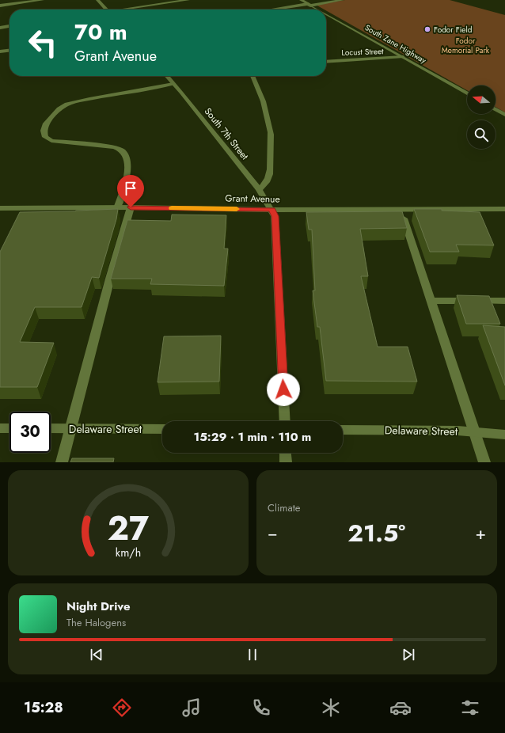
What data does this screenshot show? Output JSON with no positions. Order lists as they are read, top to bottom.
{
  "streets": {
    "street": [
      "South Zane Highway",
      "Locust Street",
      "South 7th Street",
      "Grant Avenue",
      "Delaware Street"
    ]
  },
  "crossings": [
    ["South Zane Highway", "Locust Street"],
    ["South 7th Street", "Grant Avenue"]
  ],
  "parks": ["Fodor Memorial Park"],
  "places": ["Fodor Field"],
  "north": "left",
  "page": {
    "turn": ["70 m", "Grant Avenue"],
    "limit": "30",
    "trip": "15:29 · 1 min · 110 m",
    "tile": "Climate",
    "heat": ["−", "21.5°", "+"],
    "song": ["Night Drive", "The Halogens"],
    "tabs": "15:28",
    "gauge": ["27", "km/h"]
  }
}
